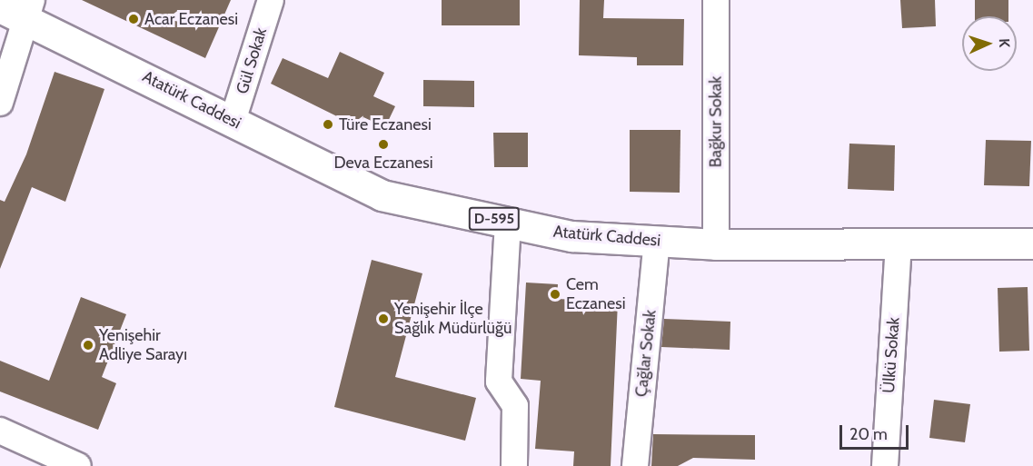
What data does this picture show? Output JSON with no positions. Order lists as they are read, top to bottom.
{
  "streets": {
    "main road": ["Atatürk Caddesi", "D-595"],
    "street": [
      "Gül Sokak",
      "Bağkur Sokak",
      "Çağlar Sokak",
      "Ülkü Sokak"
    ]
  },
  "crossings": [
    ["Gül Sokak", "Atatürk Caddesi"],
    ["Atatürk Caddesi", "Bağkur Sokak"],
    ["Atatürk Caddesi", "Çağlar Sokak"],
    ["Atatürk Caddesi", "Ülkü Sokak"]
  ],
  "places": [
    "Acar Eczanesi",
    "Türe Eczanesi",
    "Deva Eczanesi",
    "Cem Eczanesi",
    "Yenişehir İlçe Sağlık Müdürlüğü",
    "Yenişehir Adliye Sarayı"
  ],
  "scale_bar": "20 m",
  "north": "right"
}
